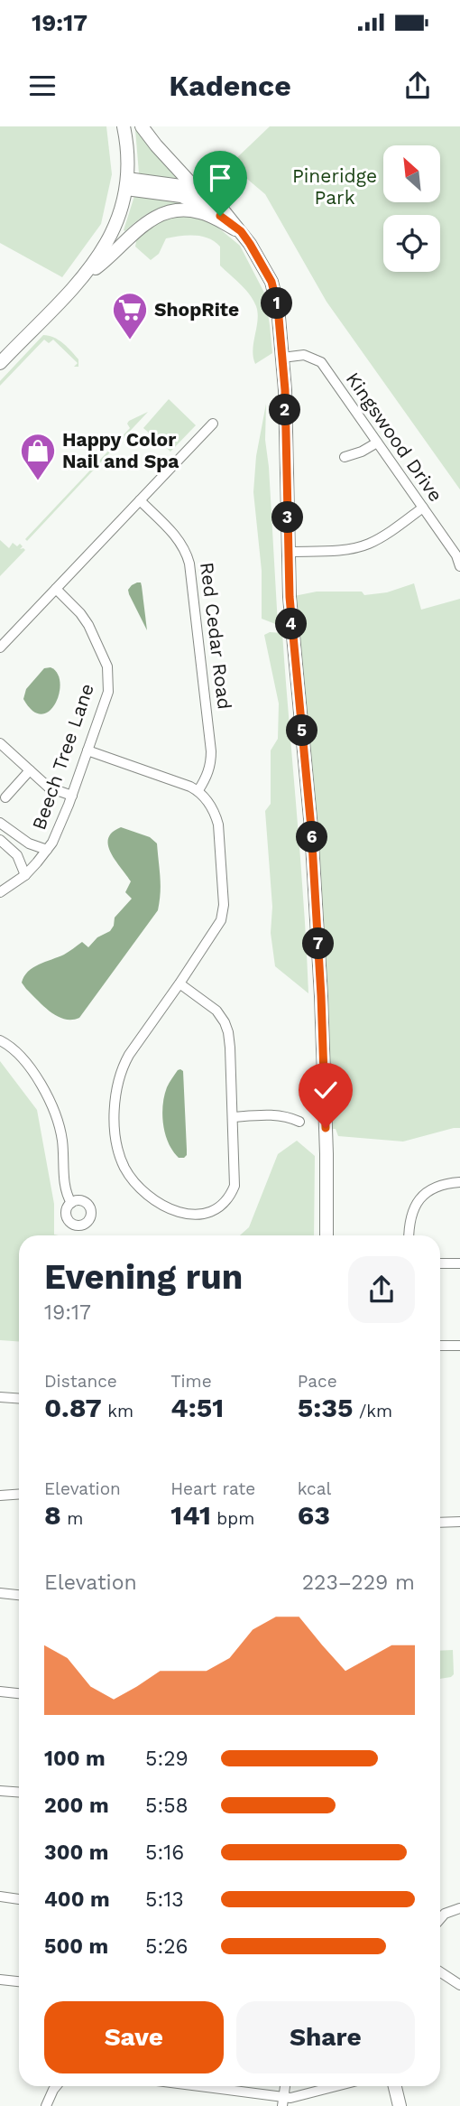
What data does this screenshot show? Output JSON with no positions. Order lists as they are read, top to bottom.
{
  "streets": {
    "street": ["Kingswood Drive", "Red Cedar Road", "Beech Tree Lane"]
  },
  "parks": ["Pineridge Park"],
  "places": {
    "supermarket": ["ShopRite"],
    "shop": ["Happy Color Nail and Spa"]
  },
  "north": "top left",
  "page": {
    "status": "19:17",
    "header": "Kadence",
    "pins": [
      "1",
      "2",
      "3",
      "4",
      "5",
      "6",
      "7"
    ],
    "heading": ["Evening run", "19:17"],
    "stats": [
      ["Distance", "0.87 km"],
      ["Time", "4:51"],
      ["Pace", "5:35 /km"],
      ["Elevation", "8 m"],
      ["Heart rate", "141 bpm"],
      ["kcal", "63"]
    ],
    "chart": ["Elevation", "223–229 m"],
    "list": [
      {
        "name": "100 m",
        "note": "5:29"
      },
      {
        "name": "200 m",
        "note": "5:58"
      },
      {
        "name": "300 m",
        "note": "5:16"
      },
      {
        "name": "400 m",
        "note": "5:13"
      },
      {
        "name": "500 m",
        "note": "5:26"
      }
    ],
    "buttons": ["Save", "Share"]
  }
}
